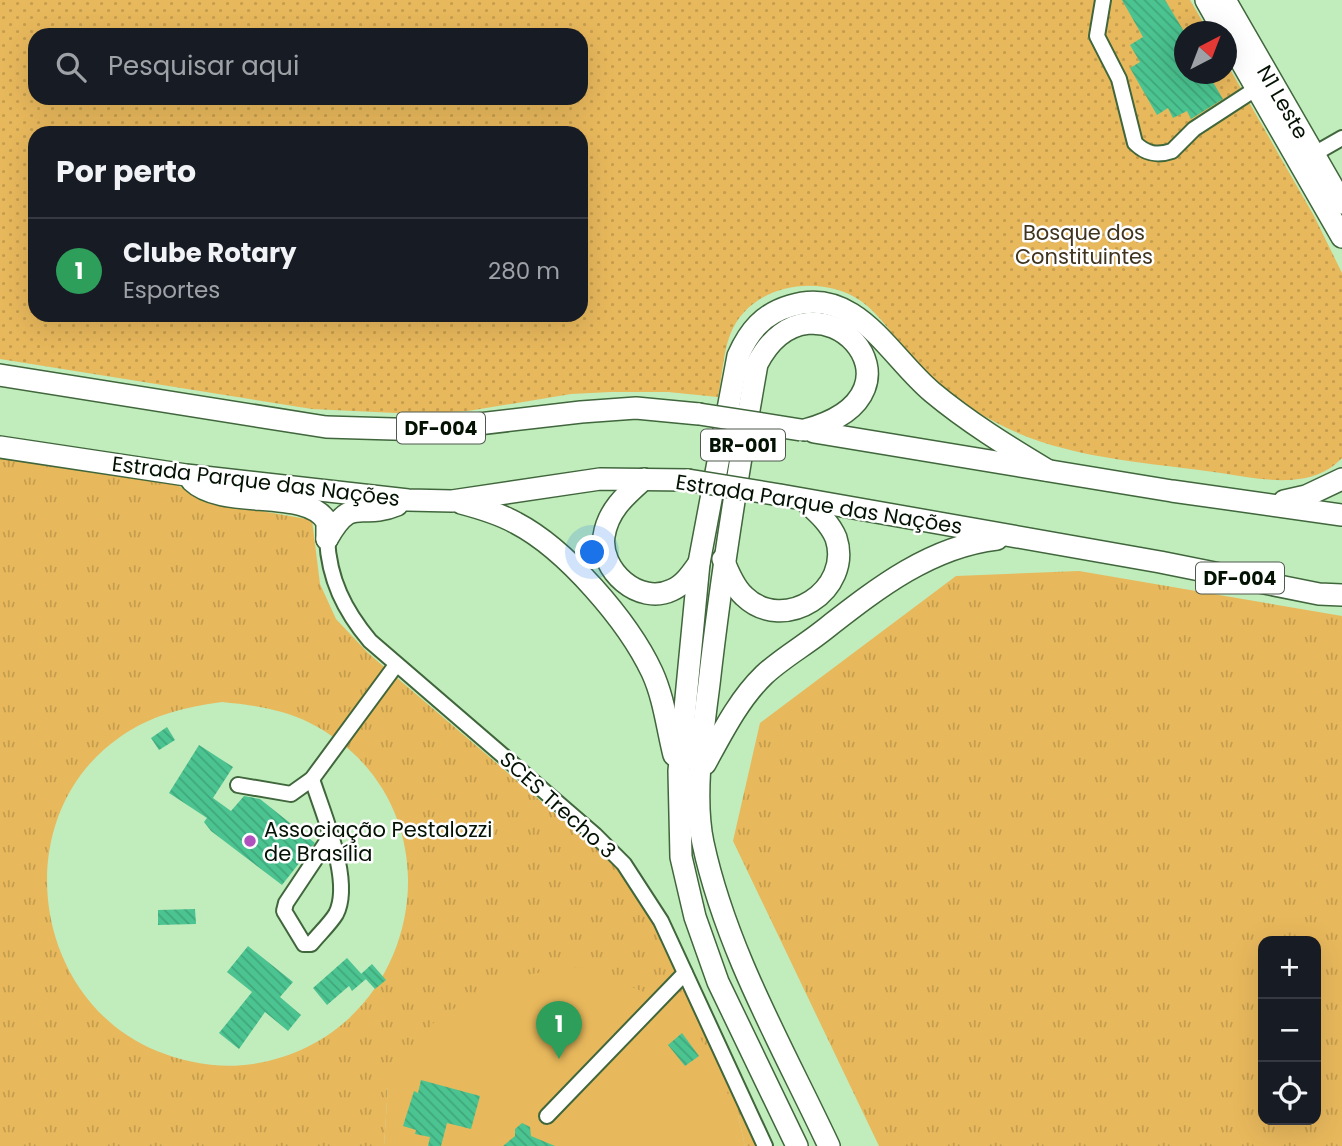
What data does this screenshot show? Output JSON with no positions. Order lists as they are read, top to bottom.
{
  "streets": {
    "highway": [
      "N1 Leste",
      "DF-004",
      "BR-001",
      "Estrada Parque das Nações"
    ],
    "street": ["SCES Trecho 3"]
  },
  "crossings": [
    ["DF-004", "BR-001"],
    ["BR-001", "Estrada Parque das Nações"]
  ],
  "parks": ["Bosque dos Constituintes"],
  "places": ["Associação Pestalozzi de Brasília"],
  "north": "top right",
  "page": {
    "search": "Pesquisar aqui",
    "heading": "Por perto",
    "list": [
      {
        "mark": "1",
        "name": "Clube Rotary",
        "note": "Esportes",
        "value": "280 m"
      }
    ],
    "map_buttons": ["+", "−"],
    "pins": "1"
  }
}
